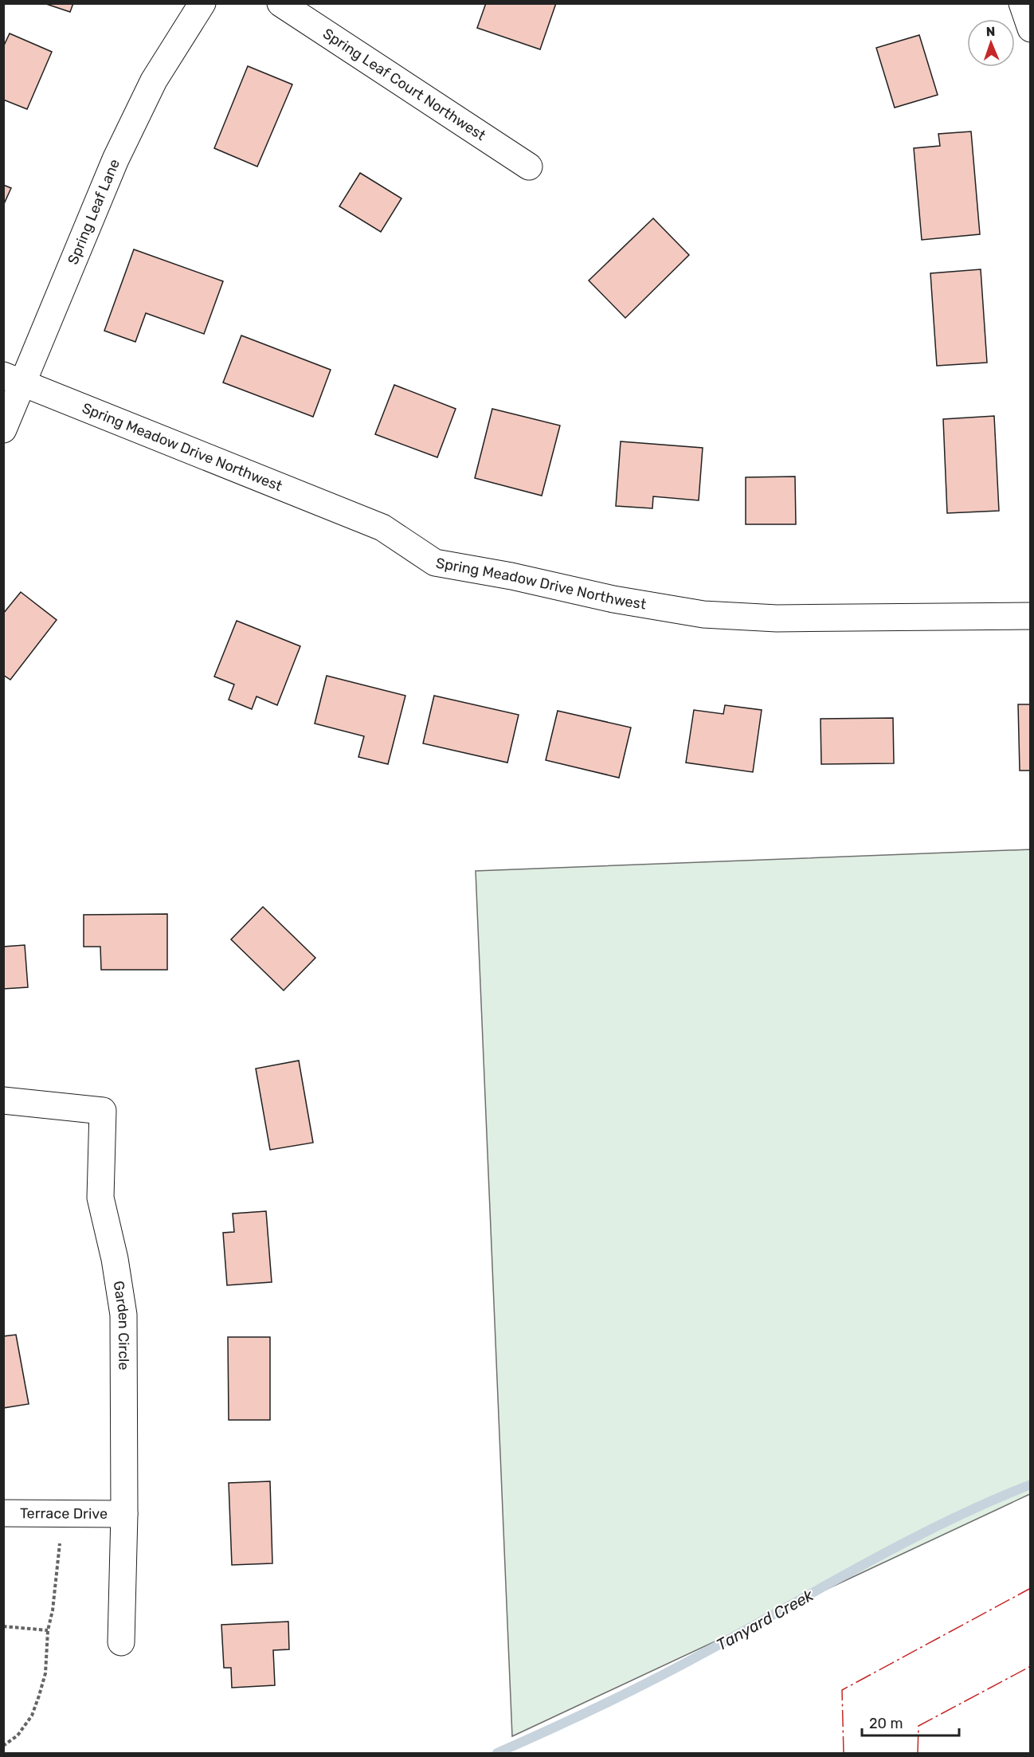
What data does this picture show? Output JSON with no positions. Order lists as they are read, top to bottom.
{
  "streets": {
    "street": [
      "Spring Leaf Court Northwest",
      "Spring Leaf Lane",
      "Spring Meadow Drive Northwest",
      "Garden Circle",
      "Terrace Drive"
    ]
  },
  "crossings": [
    ["Spring Leaf Lane", "Spring Meadow Drive Northwest"],
    ["Garden Circle", "Terrace Drive"]
  ],
  "water": ["Tanyard Creek"],
  "scale_bar": "20 m",
  "north": "top"
}
